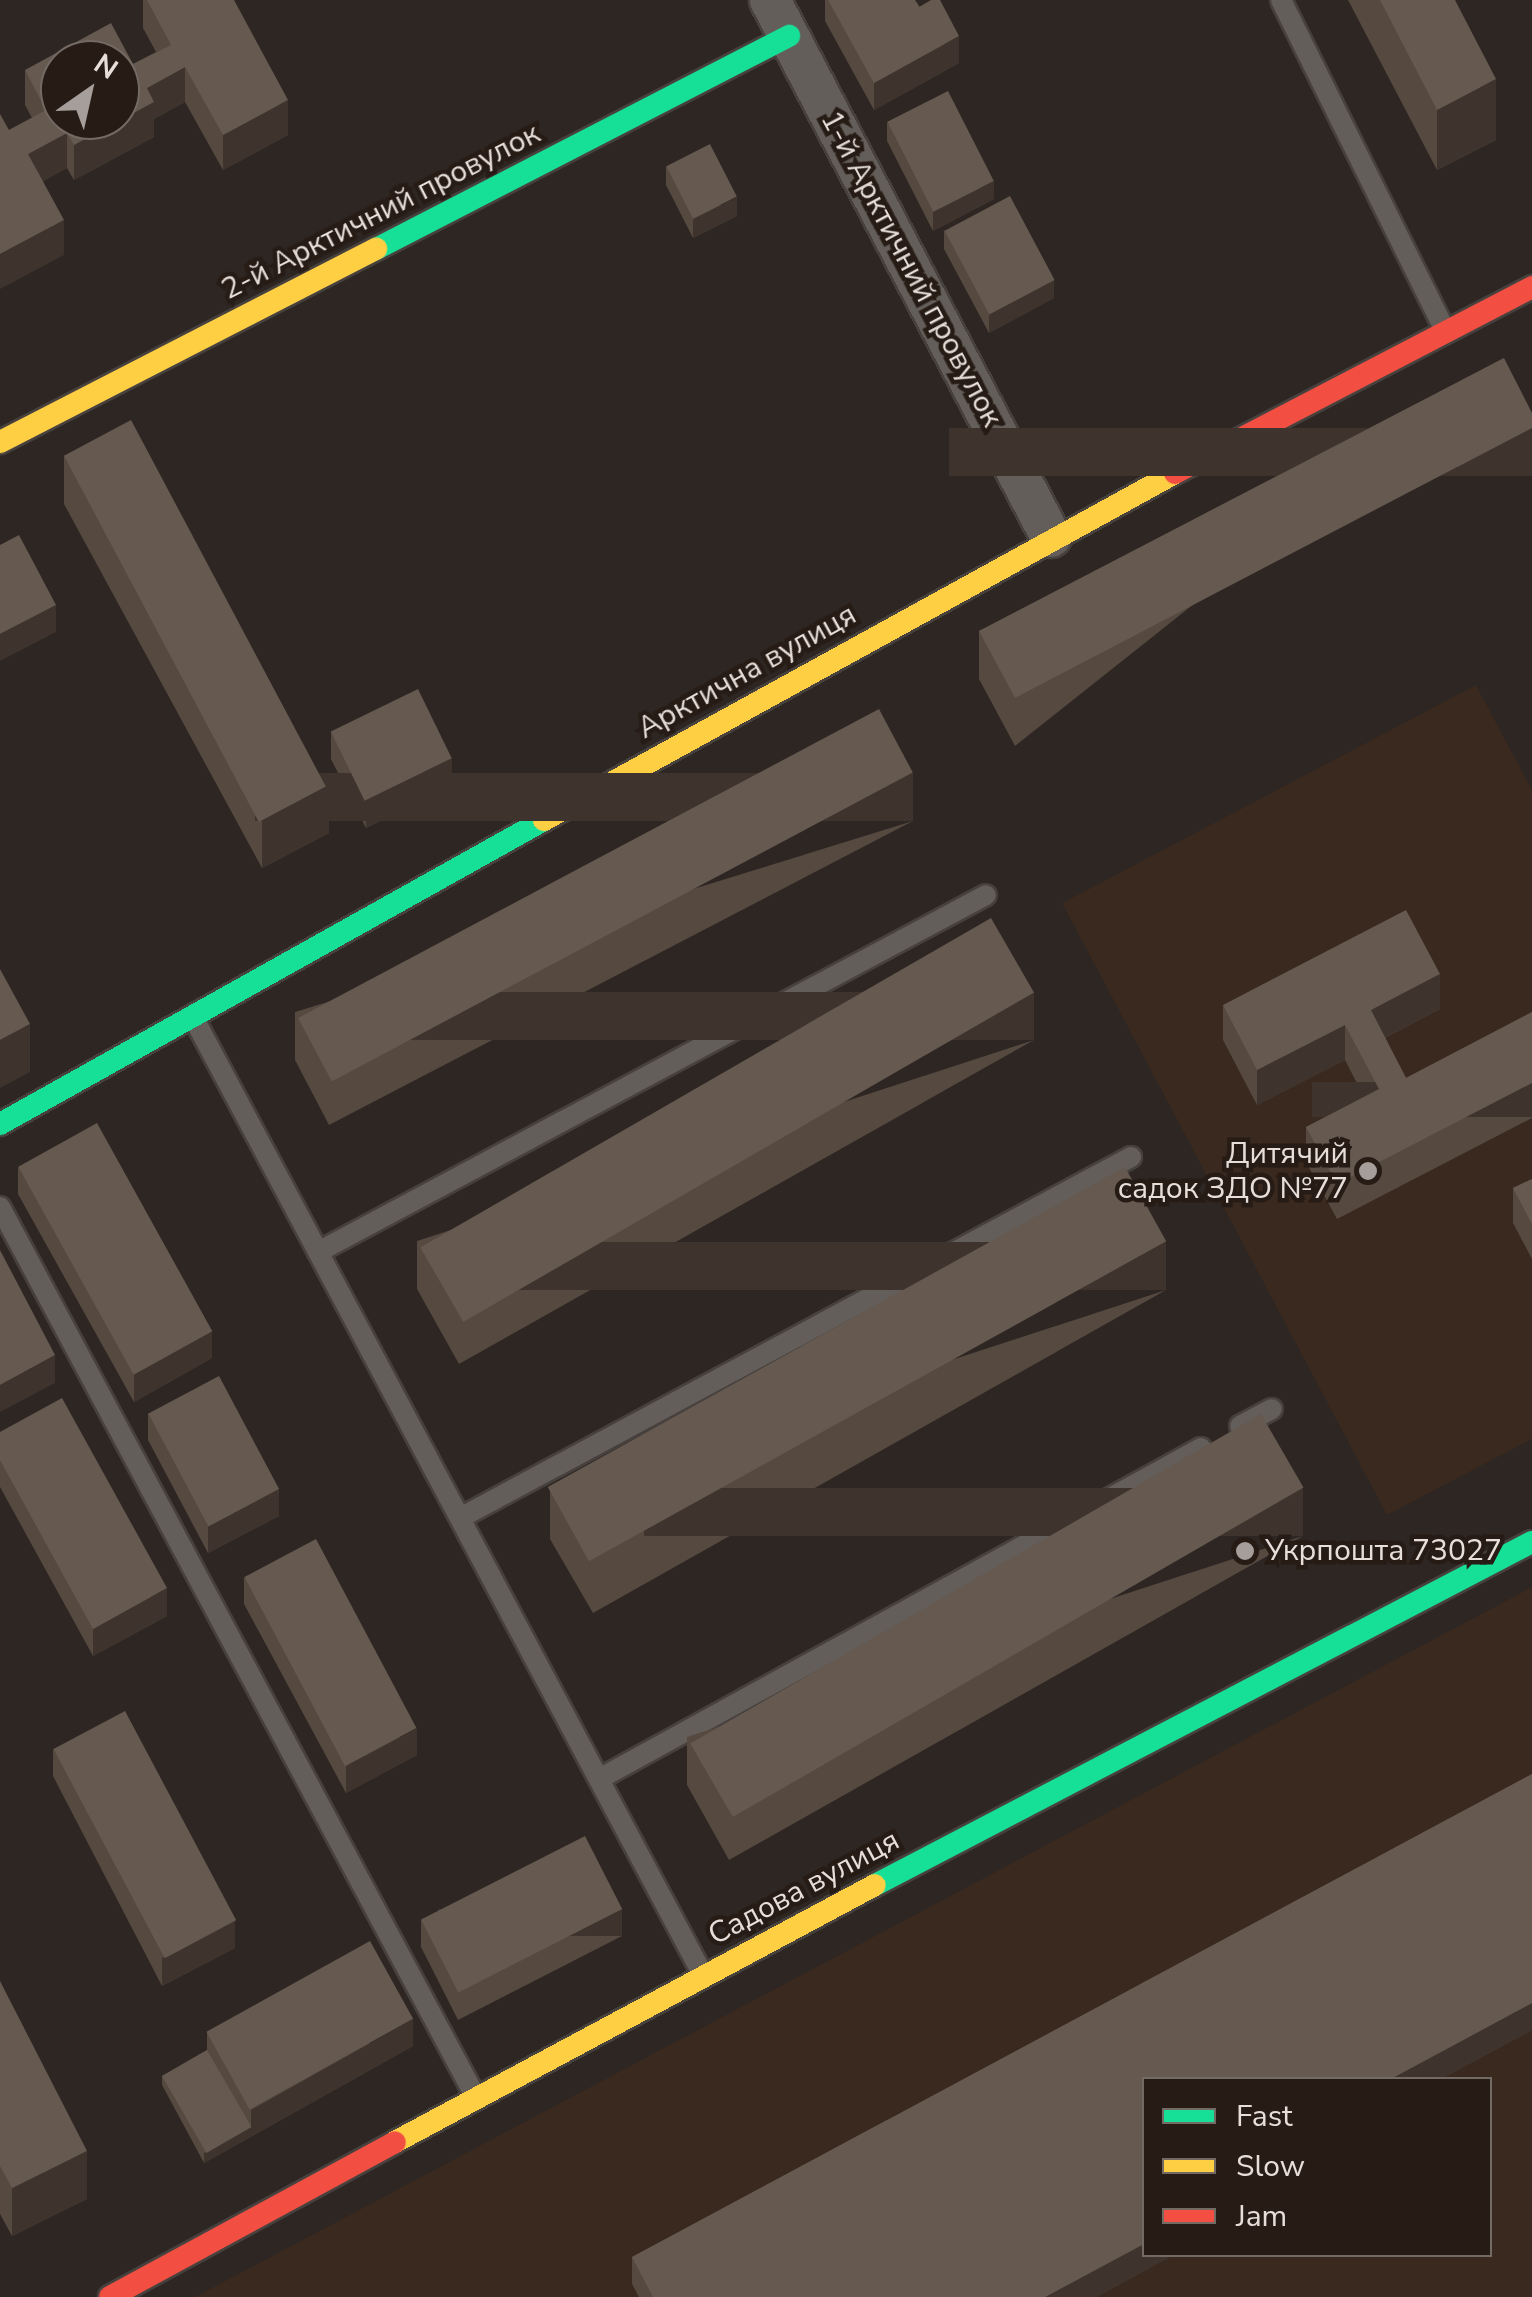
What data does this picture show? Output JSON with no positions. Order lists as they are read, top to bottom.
{
  "streets": {
    "street": [
      "2-й Арктичний провулок",
      "1-й Арктичний провулок",
      "Арктична вулиця",
      "Садова вулиця"
    ]
  },
  "crossings": [
    ["2-й Арктичний провулок", "1-й Арктичний провулок"],
    ["1-й Арктичний провулок", "Арктична вулиця"]
  ],
  "places": ["Дитячий садок ЗДО №77", "Укрпошта 73027"],
  "legend": ["Fast", "Slow", "Jam"],
  "north": "top right"
}
